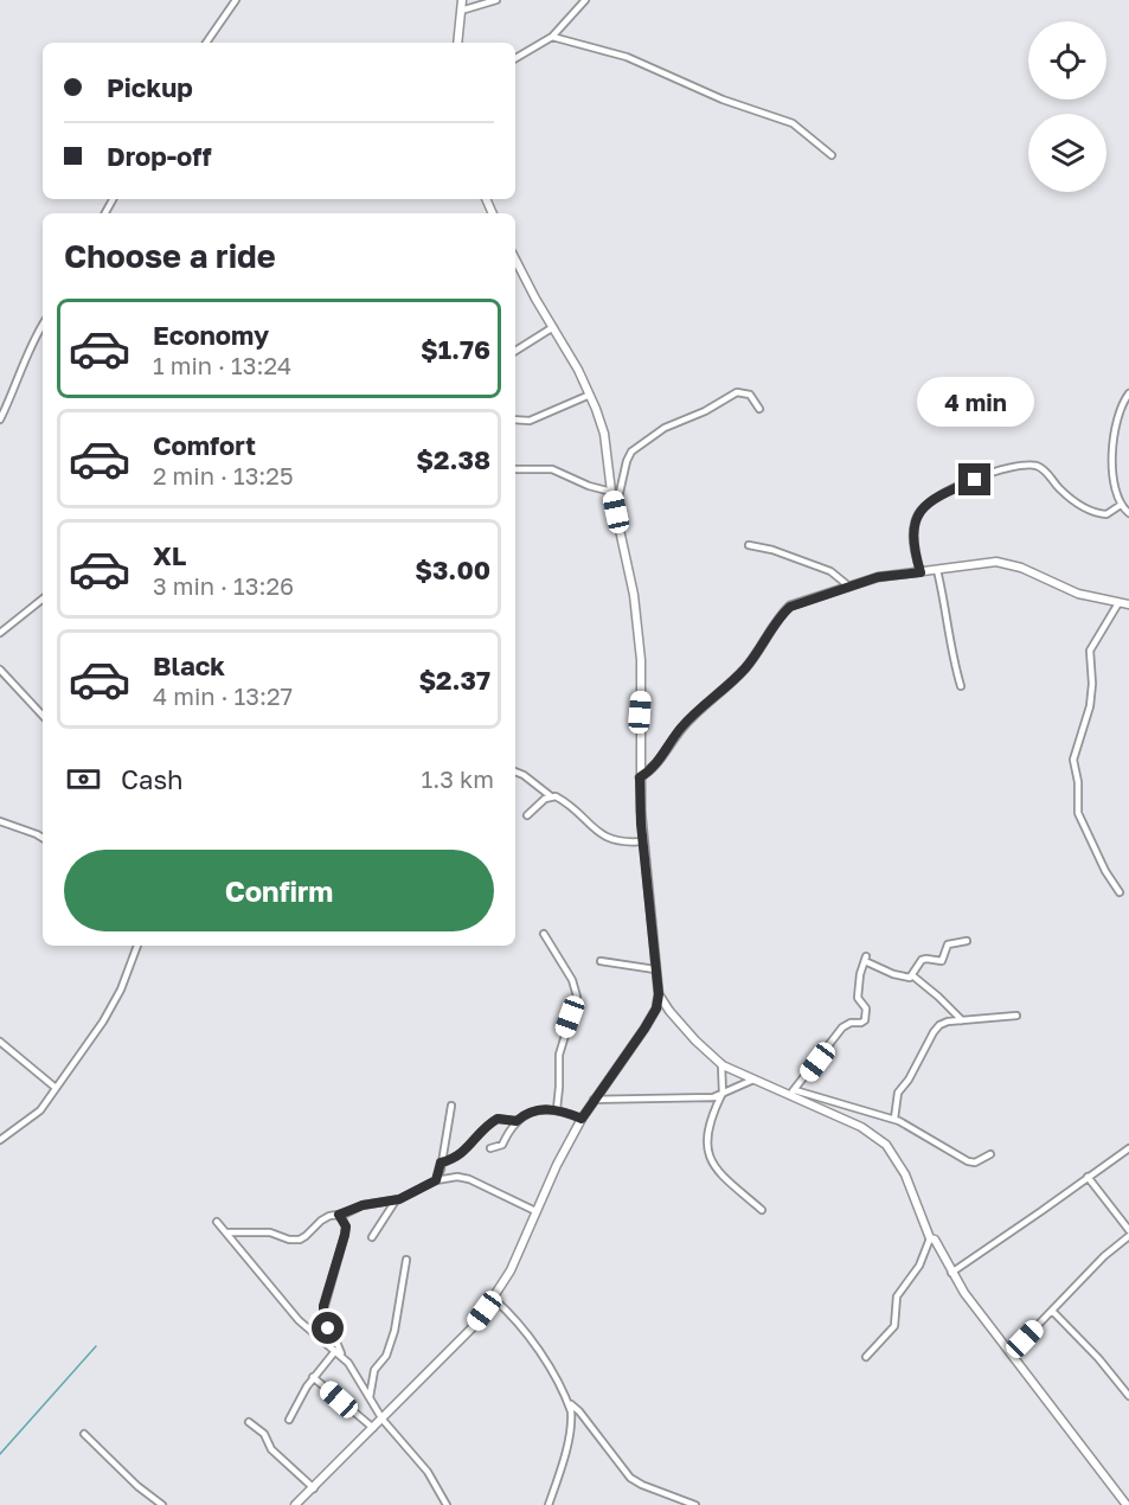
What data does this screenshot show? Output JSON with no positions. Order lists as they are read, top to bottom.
{
  "page": {
    "banner": ["Pickup", "Drop-off"],
    "heading": "Choose a ride",
    "list": [
      {
        "name": "Economy",
        "note": "1 min · 13:24",
        "value": "$1.76"
      },
      {
        "name": "Comfort",
        "note": "2 min · 13:25",
        "value": "$2.38"
      },
      {
        "name": "XL",
        "note": "3 min · 13:26",
        "value": "$3.00"
      },
      {
        "name": "Black",
        "note": "4 min · 13:27",
        "value": "$2.37"
      }
    ],
    "bubble": "4 min",
    "pay": ["Cash", "1.3 km"],
    "buttons": "Confirm"
  }
}
